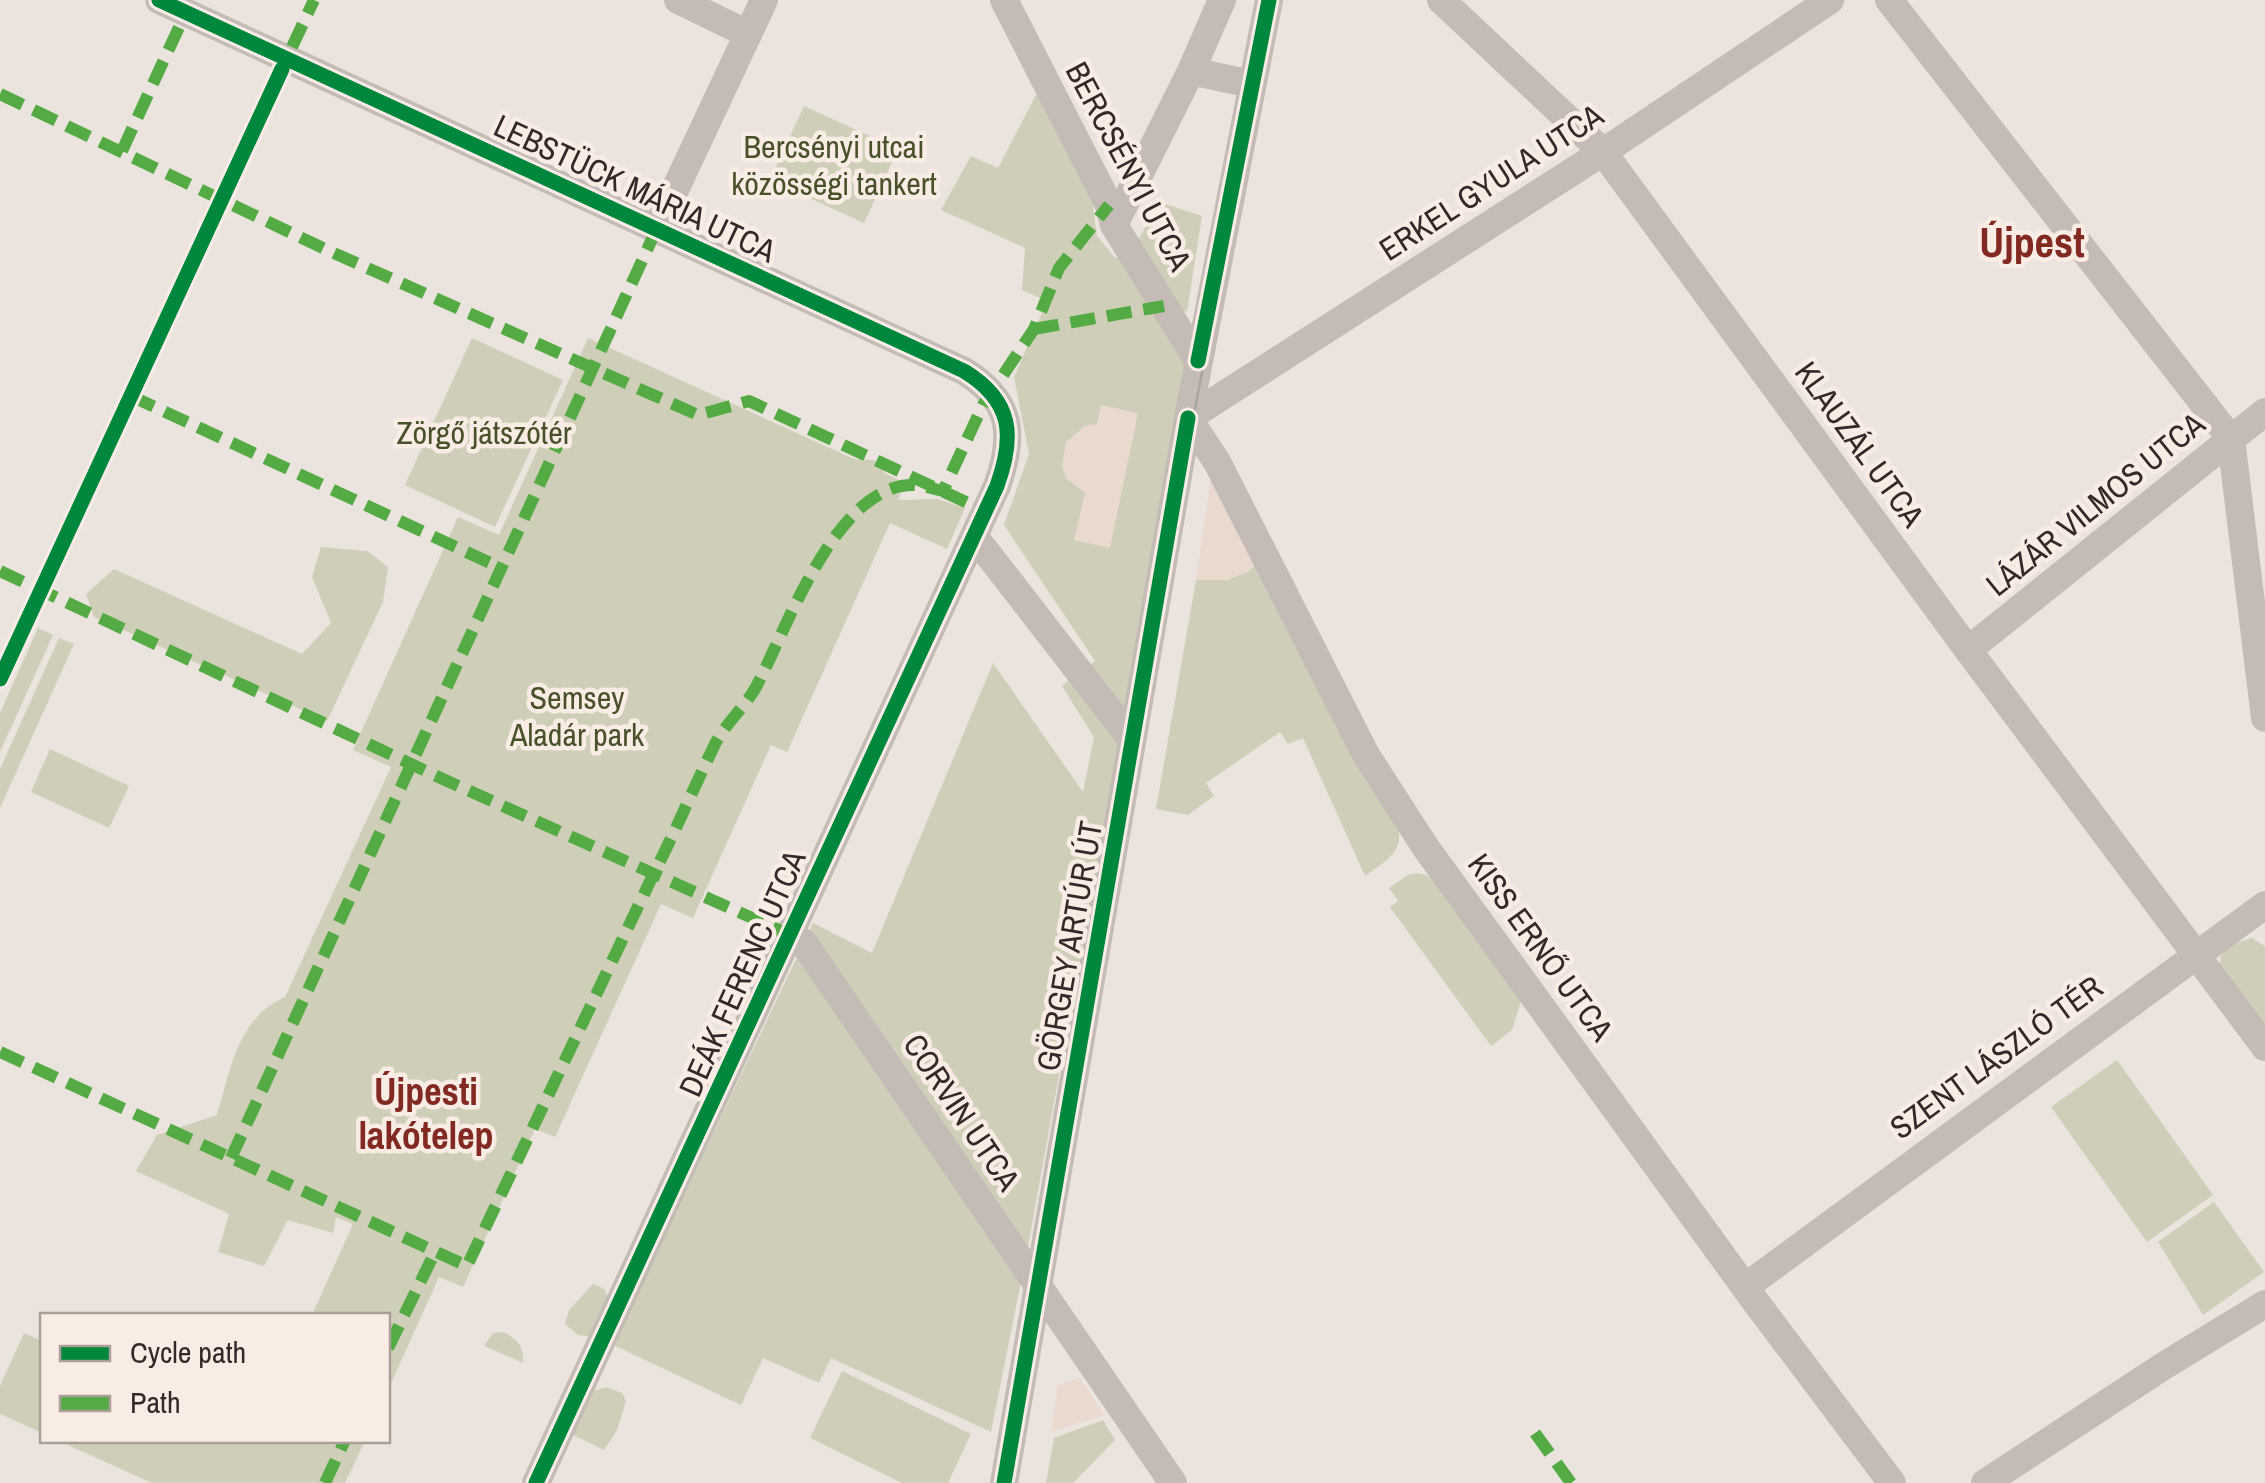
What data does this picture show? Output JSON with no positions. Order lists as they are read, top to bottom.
{
  "streets": {
    "street": [
      "BERCSÉNYI UTCA",
      "ERKEL GYULA UTCA",
      "LEBSTÜCK MÁRIA UTCA",
      "KLAUZÁL UTCA",
      "LÁZÁR VILMOS UTCA",
      "GÖRGEY ARTÚR ÚT",
      "KISS ERNŐ UTCA",
      "DEÁK FERENC UTCA",
      "SZENT LÁSZLÓ TÉR",
      "CORVIN UTCA"
    ]
  },
  "crossings": [
    ["BERCSÉNYI UTCA", "GÖRGEY ARTÚR ÚT"],
    ["ERKEL GYULA UTCA", "KLAUZÁL UTCA"],
    ["ERKEL GYULA UTCA", "GÖRGEY ARTÚR ÚT"],
    ["ERKEL GYULA UTCA", "KISS ERNŐ UTCA"],
    ["LEBSTÜCK MÁRIA UTCA", "DEÁK FERENC UTCA"],
    ["KLAUZÁL UTCA", "LÁZÁR VILMOS UTCA"],
    ["KLAUZÁL UTCA", "SZENT LÁSZLÓ TÉR"],
    ["GÖRGEY ARTÚR ÚT", "KISS ERNŐ UTCA"],
    ["GÖRGEY ARTÚR ÚT", "CORVIN UTCA"],
    ["KISS ERNŐ UTCA", "SZENT LÁSZLÓ TÉR"],
    ["DEÁK FERENC UTCA", "CORVIN UTCA"]
  ],
  "districts": ["Újpest", "Újpesti lakótelep"],
  "parks": ["Bercsényi utcai közösségi tankert", "Zörgő játszótér", "Semsey Aladár park"],
  "legend": ["Cycle path", "Path"]
}
